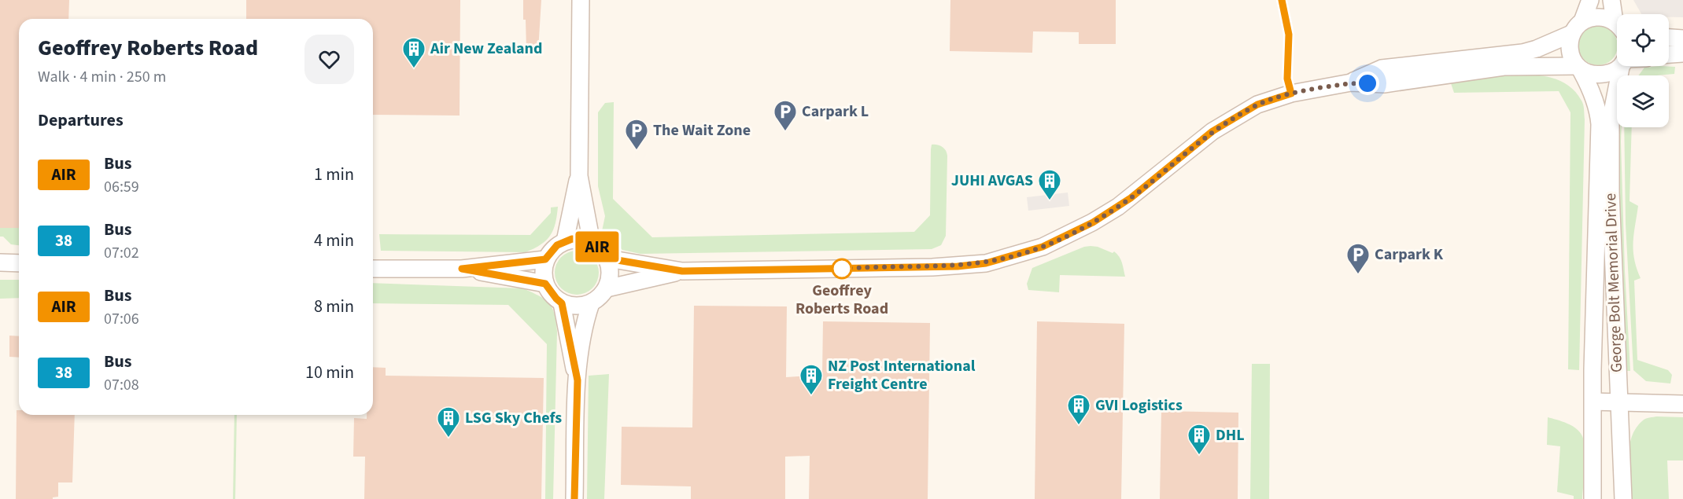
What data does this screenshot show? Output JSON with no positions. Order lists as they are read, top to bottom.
{
  "streets": {
    "street": ["George Bolt Memorial Drive"]
  },
  "places": {
    "building": [
      "Air New Zealand",
      "JUHI AVGAS",
      "NZ Post International Freight Centre",
      "GVI Logistics",
      "LSG Sky Chefs",
      "DHL"
    ],
    "parking": ["Carpark L", "The Wait Zone", "Carpark K"],
    "other": ["Geoffrey Roberts Road"]
  },
  "lines": ["bus line AIR"],
  "page": {
    "on_map": "AIR",
    "heading": [
      ["Geoffrey Roberts Road", "Walk · 4 min · 250 m"],
      "Departures"
    ],
    "list": [
      {
        "mark": "AIR",
        "name": "Bus",
        "note": "06:59",
        "value": "1 min"
      },
      {
        "mark": "38",
        "name": "Bus",
        "note": "07:02",
        "value": "4 min"
      },
      {
        "mark": "AIR",
        "name": "Bus",
        "note": "07:06",
        "value": "8 min"
      },
      {
        "mark": "38",
        "name": "Bus",
        "note": "07:08",
        "value": "10 min"
      }
    ]
  }
}
